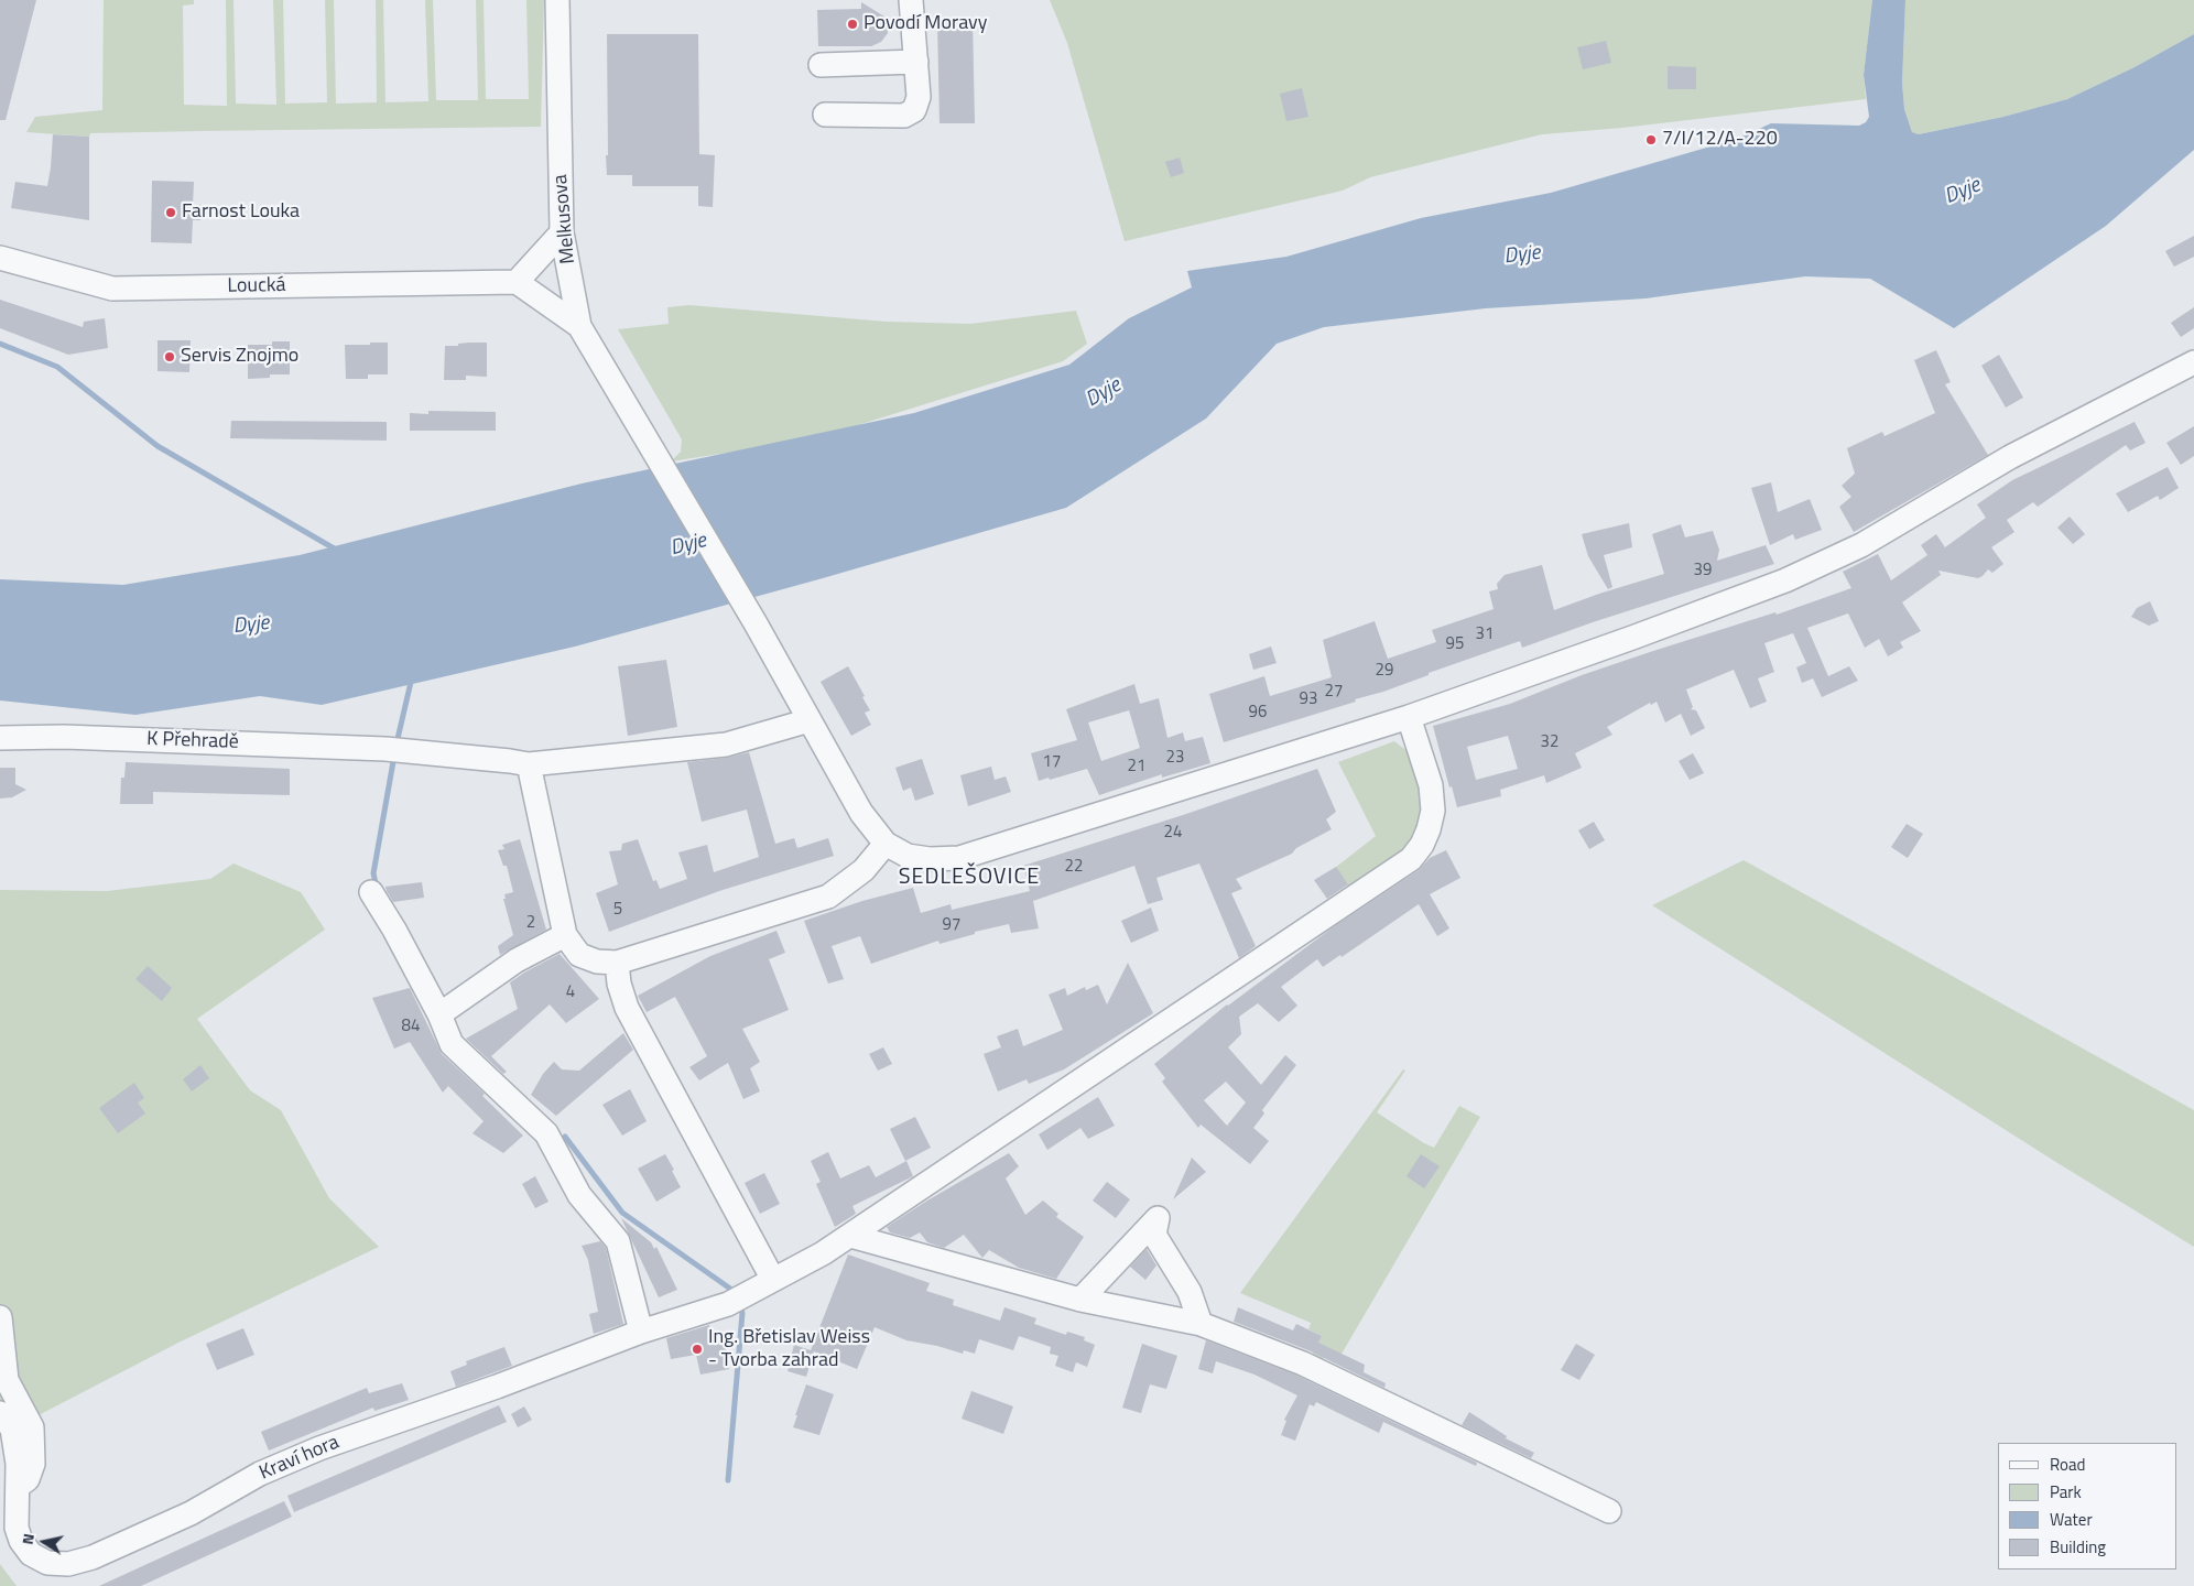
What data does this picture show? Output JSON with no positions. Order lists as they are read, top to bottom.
{
  "streets": {
    "street": [
      "Melkusova",
      "Loucká",
      "K Přehradě",
      "Kraví hora"
    ]
  },
  "crossings": [
    ["Melkusova", "K Přehradě"]
  ],
  "districts": ["SEDLEŠOVICE"],
  "water": ["Dyje"],
  "places": [
    "Povodí Moravy",
    "7/I/12/A-220",
    "Farnost Louka",
    "Servis Znojmo",
    "Ing. Břetislav Weiss - Tvorba zahrad"
  ],
  "house_numbers": [
    "39",
    "31",
    "95",
    "29",
    "27",
    "93",
    "96",
    "32",
    "23",
    "17",
    "21",
    "24",
    "22",
    "5",
    "2",
    "97",
    "4",
    "84"
  ],
  "legend": [
    "Road",
    "Park",
    "Water",
    "Building"
  ],
  "north": "left"
}
